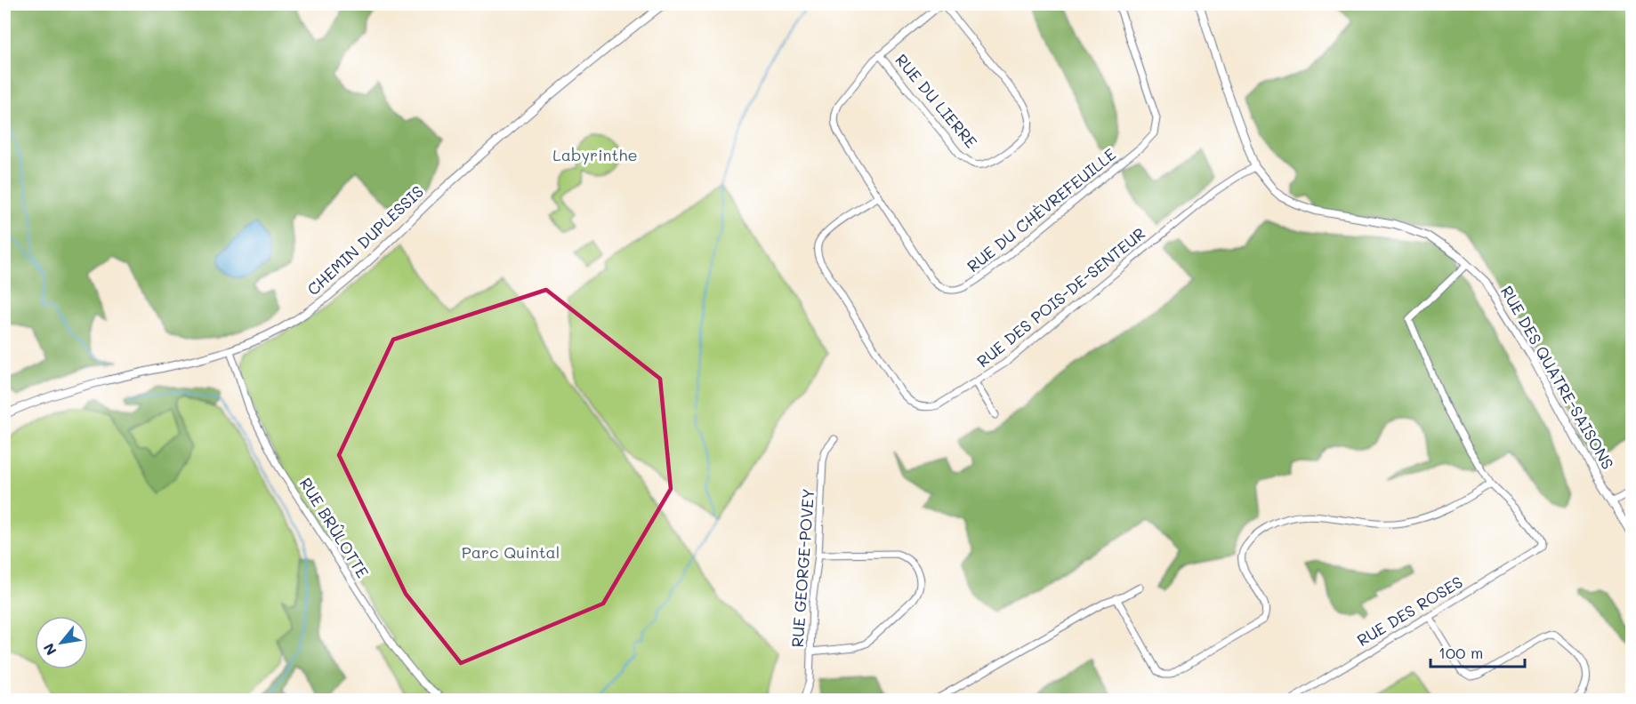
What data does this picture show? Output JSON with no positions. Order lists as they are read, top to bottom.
{
  "streets": {
    "street": [
      "RUE DU LIERRE",
      "RUE DU CHÈVREFEUILLE",
      "CHEMIN DUPLESSIS",
      "RUE DES POIS-DE-SENTEUR",
      "RUE DES QUATRE-SAISONS",
      "RUE BRÛLOTTE",
      "RUE GEORGE-POVEY",
      "RUE DES ROSES"
    ]
  },
  "crossings": [
    ["RUE DU LIERRE", "RUE DU CHÈVREFEUILLE"],
    ["RUE DU CHÈVREFEUILLE", "RUE DES POIS-DE-SENTEUR"],
    ["CHEMIN DUPLESSIS", "RUE BRÛLOTTE"],
    ["RUE DES POIS-DE-SENTEUR", "RUE DES QUATRE-SAISONS"]
  ],
  "parks": ["Labyrinthe", "Parc Quintal"],
  "scale_bar": "100 m",
  "north": "bottom left"
}
